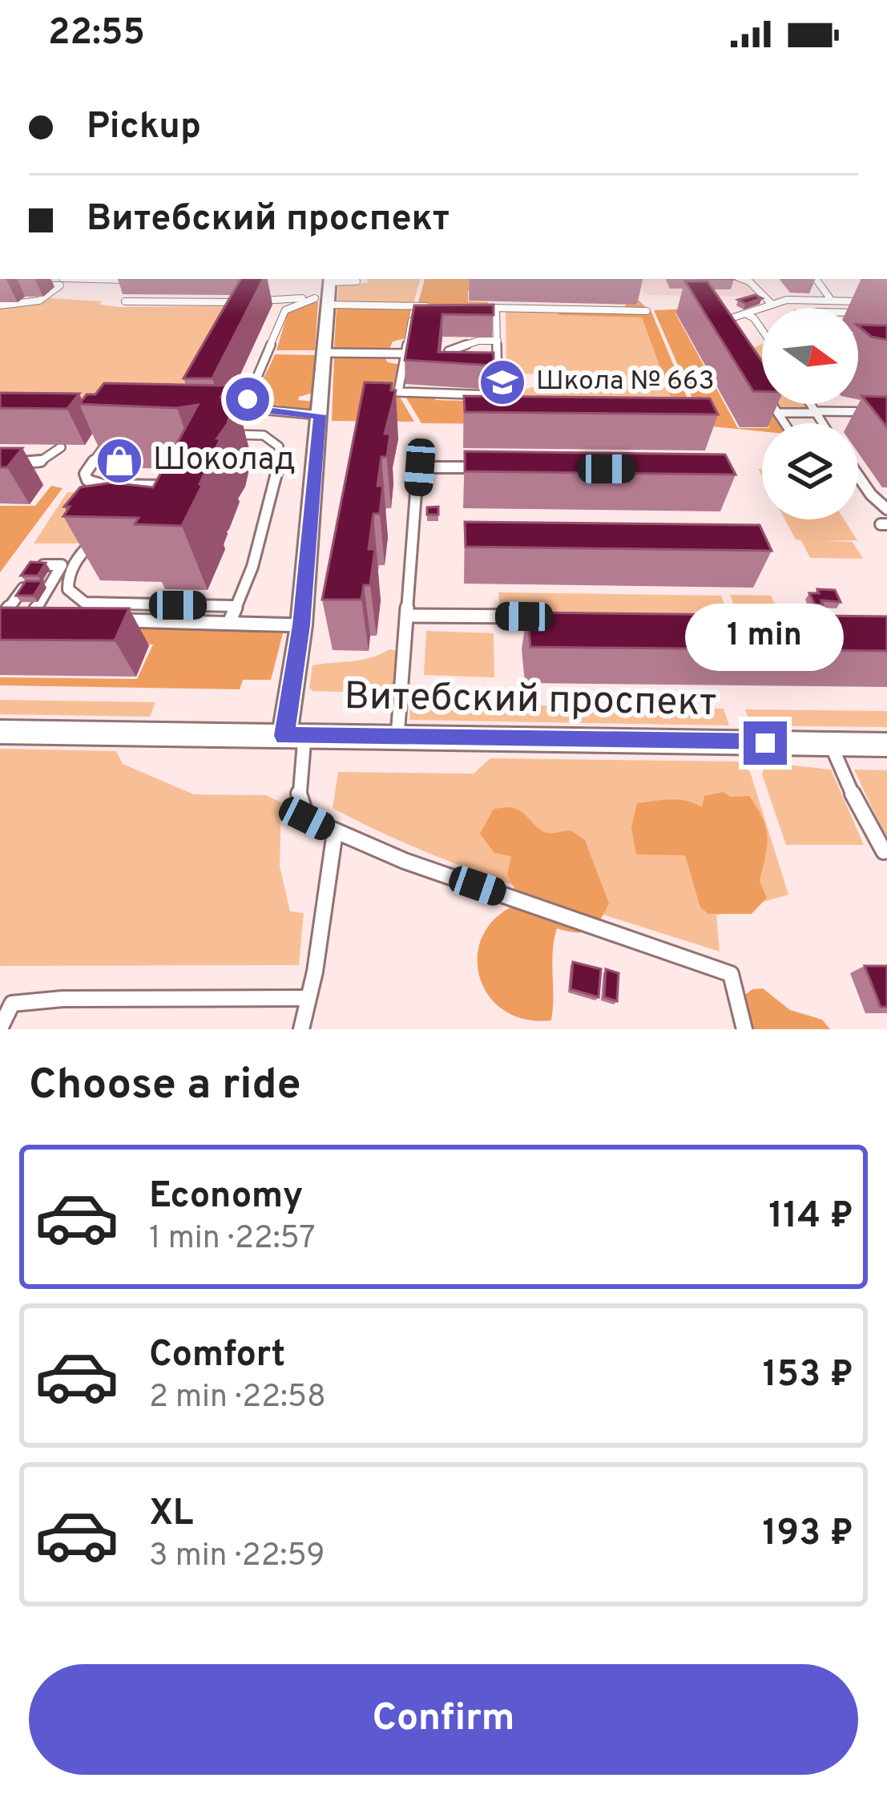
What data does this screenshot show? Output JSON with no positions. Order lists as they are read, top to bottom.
{
  "streets": {
    "street": ["Витебский проспект"]
  },
  "places": {
    "school or university": ["Школа № 663"],
    "shop": ["Шоколад"]
  },
  "north": "right",
  "page": {
    "status": "22:55",
    "banner": ["Pickup", "Витебский проспект"],
    "bubble": "1 min",
    "heading": "Choose a ride",
    "list": [
      {
        "name": "Economy",
        "note": "1 min · 22:57",
        "value": "114 ₽"
      },
      {
        "name": "Comfort",
        "note": "2 min · 22:58",
        "value": "153 ₽"
      },
      {
        "name": "XL",
        "note": "3 min · 22:59",
        "value": "193 ₽"
      }
    ],
    "buttons": "Confirm"
  }
}
